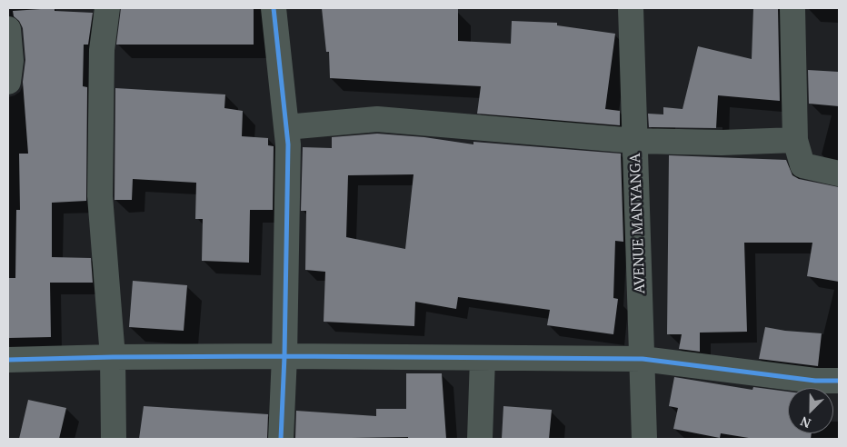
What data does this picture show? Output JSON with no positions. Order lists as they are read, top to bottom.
{
  "streets": {
    "street": ["AVENUE MANYANGA"]
  },
  "north": "bottom left"
}
